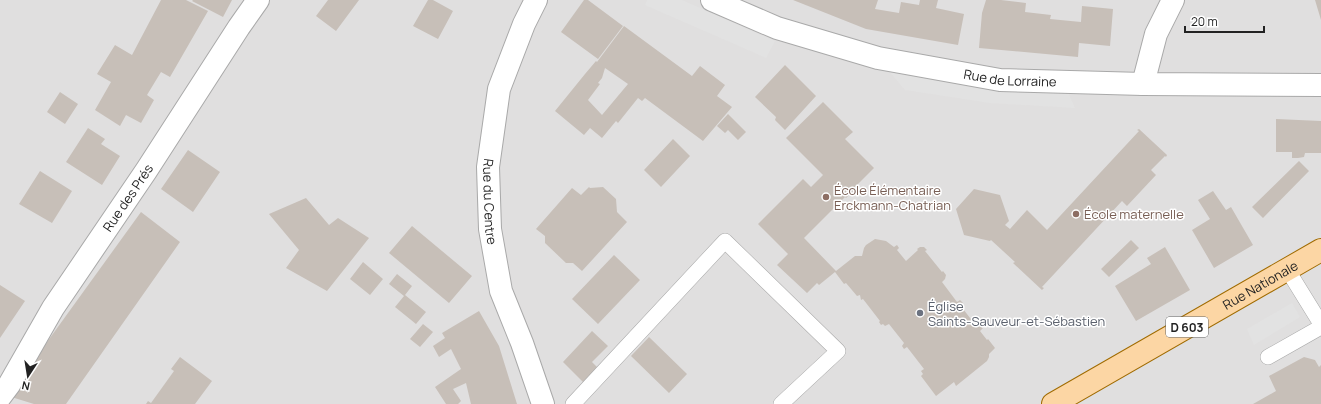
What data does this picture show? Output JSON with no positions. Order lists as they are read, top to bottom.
{
  "streets": {
    "main road": ["Rue Nationale", "D 603"],
    "street": ["Rue de Lorraine", "Rue des Prés", "Rue du Centre"]
  },
  "places": ["École Élémentaire Erckmann-Chatrian", "École maternelle", "Église Saints-Sauveur-et-Sébastien"],
  "scale_bar": "20 m",
  "north": "bottom"
}
